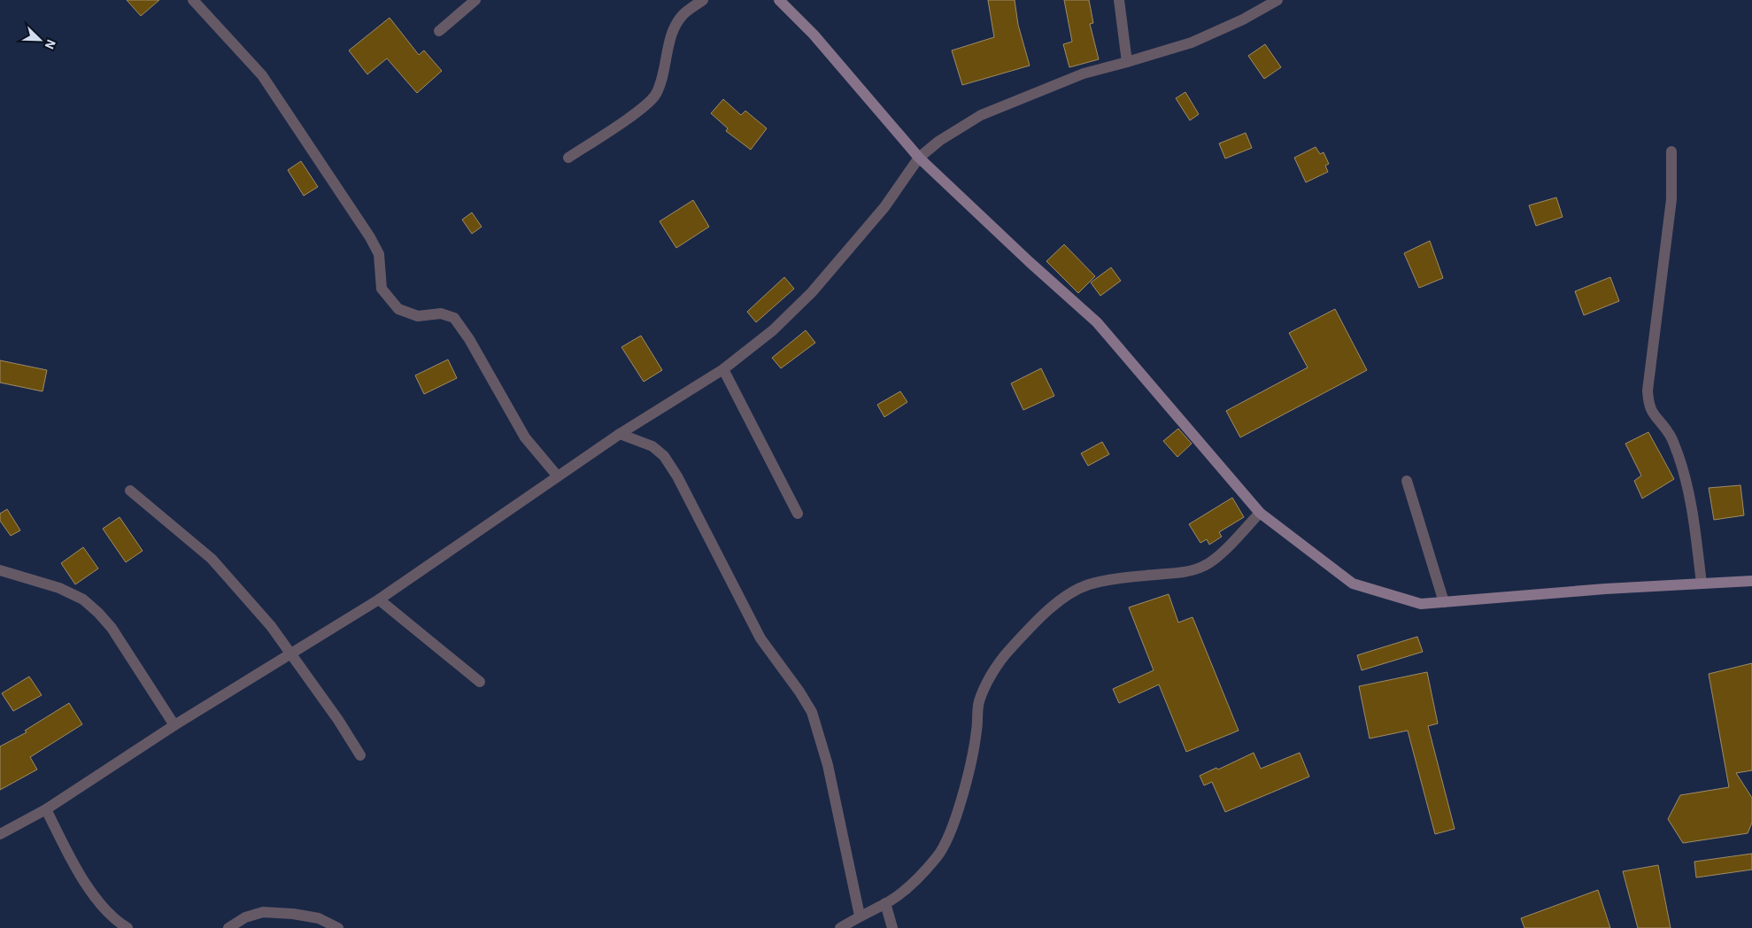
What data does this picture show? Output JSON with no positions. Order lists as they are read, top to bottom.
{
  "north": "bottom right"
}
